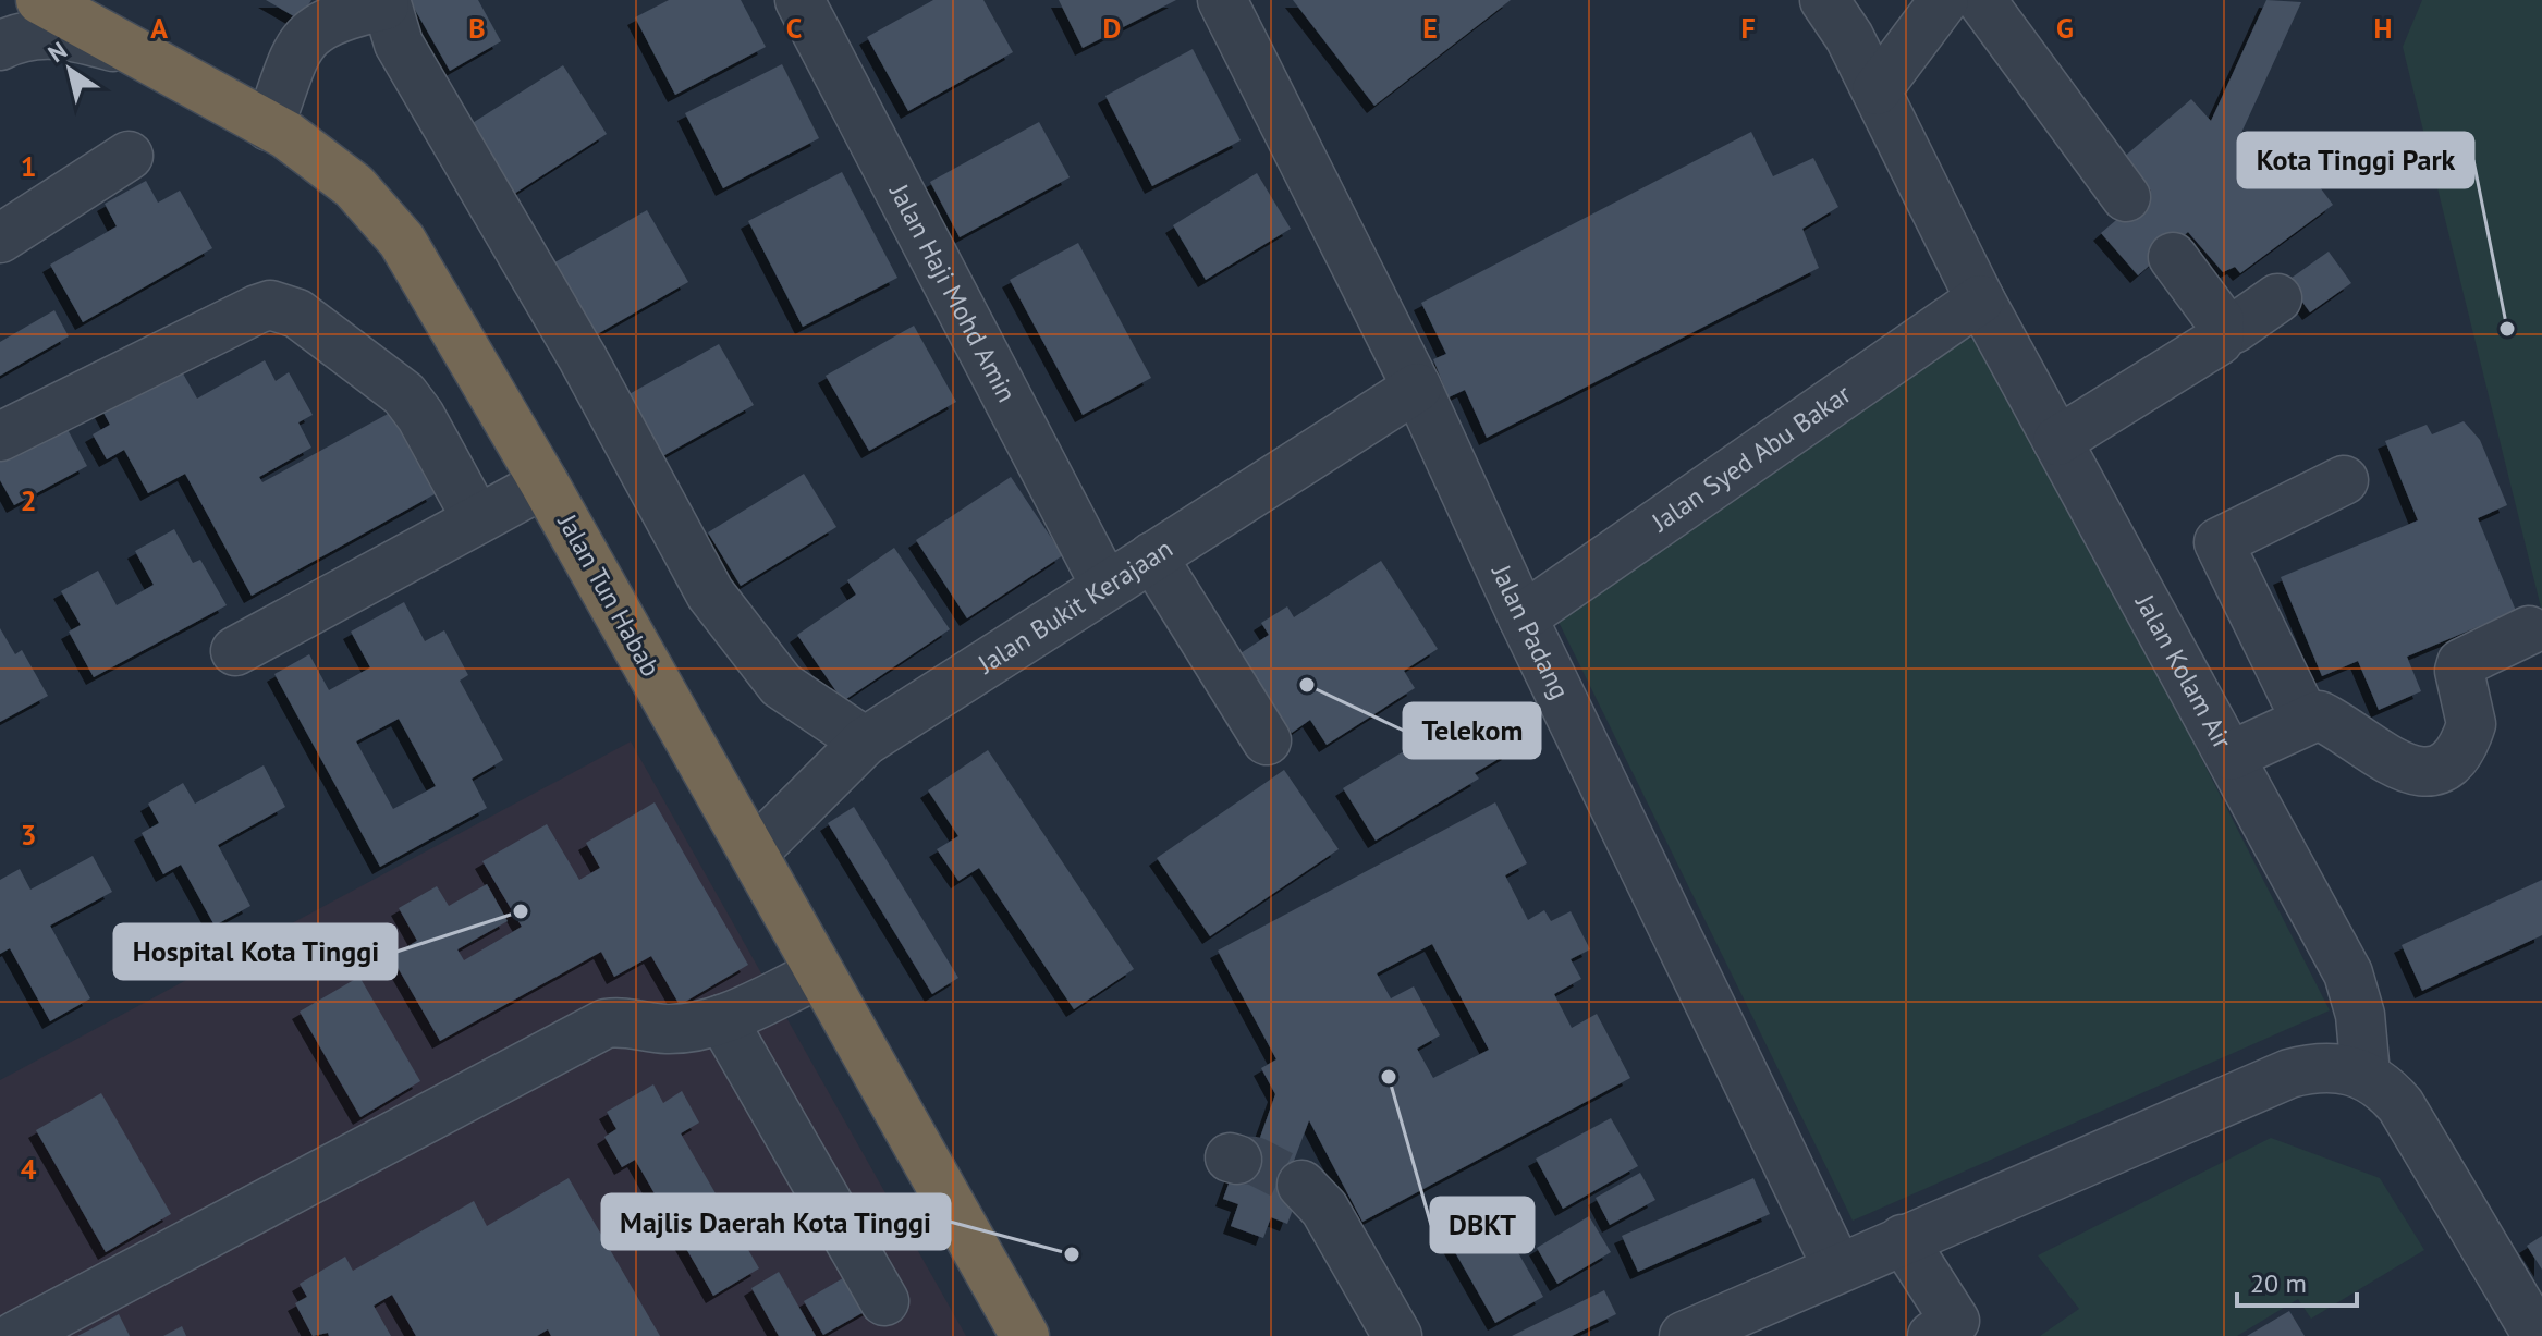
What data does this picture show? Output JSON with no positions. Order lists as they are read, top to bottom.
{
  "streets": {
    "highway": ["Jalan Tun Habab"],
    "street": [
      "Jalan Haji Mohd Amin",
      "Jalan Syed Abu Bakar",
      "Jalan Bukit Kerajaan",
      "Jalan Padang",
      "Jalan Kolam Air"
    ]
  },
  "crossings": [
    ["Jalan Haji Mohd Amin", "Jalan Bukit Kerajaan"],
    ["Jalan Syed Abu Bakar", "Jalan Padang"],
    ["Jalan Syed Abu Bakar", "Jalan Kolam Air"],
    ["Jalan Tun Habab", "Jalan Bukit Kerajaan"],
    ["Jalan Bukit Kerajaan", "Jalan Padang"]
  ],
  "places": [
    "Kota Tinggi Park",
    "Telekom",
    "Hospital Kota Tinggi",
    "DBKT",
    "Majlis Daerah Kota Tinggi"
  ],
  "scale_bar": "20 m",
  "north": "top left",
  "grid": {
    "columns": [
      "A",
      "B",
      "C",
      "D",
      "E",
      "F",
      "G",
      "H"
    ],
    "rows": [
      "1",
      "2",
      "3",
      "4"
    ]
  }
}
